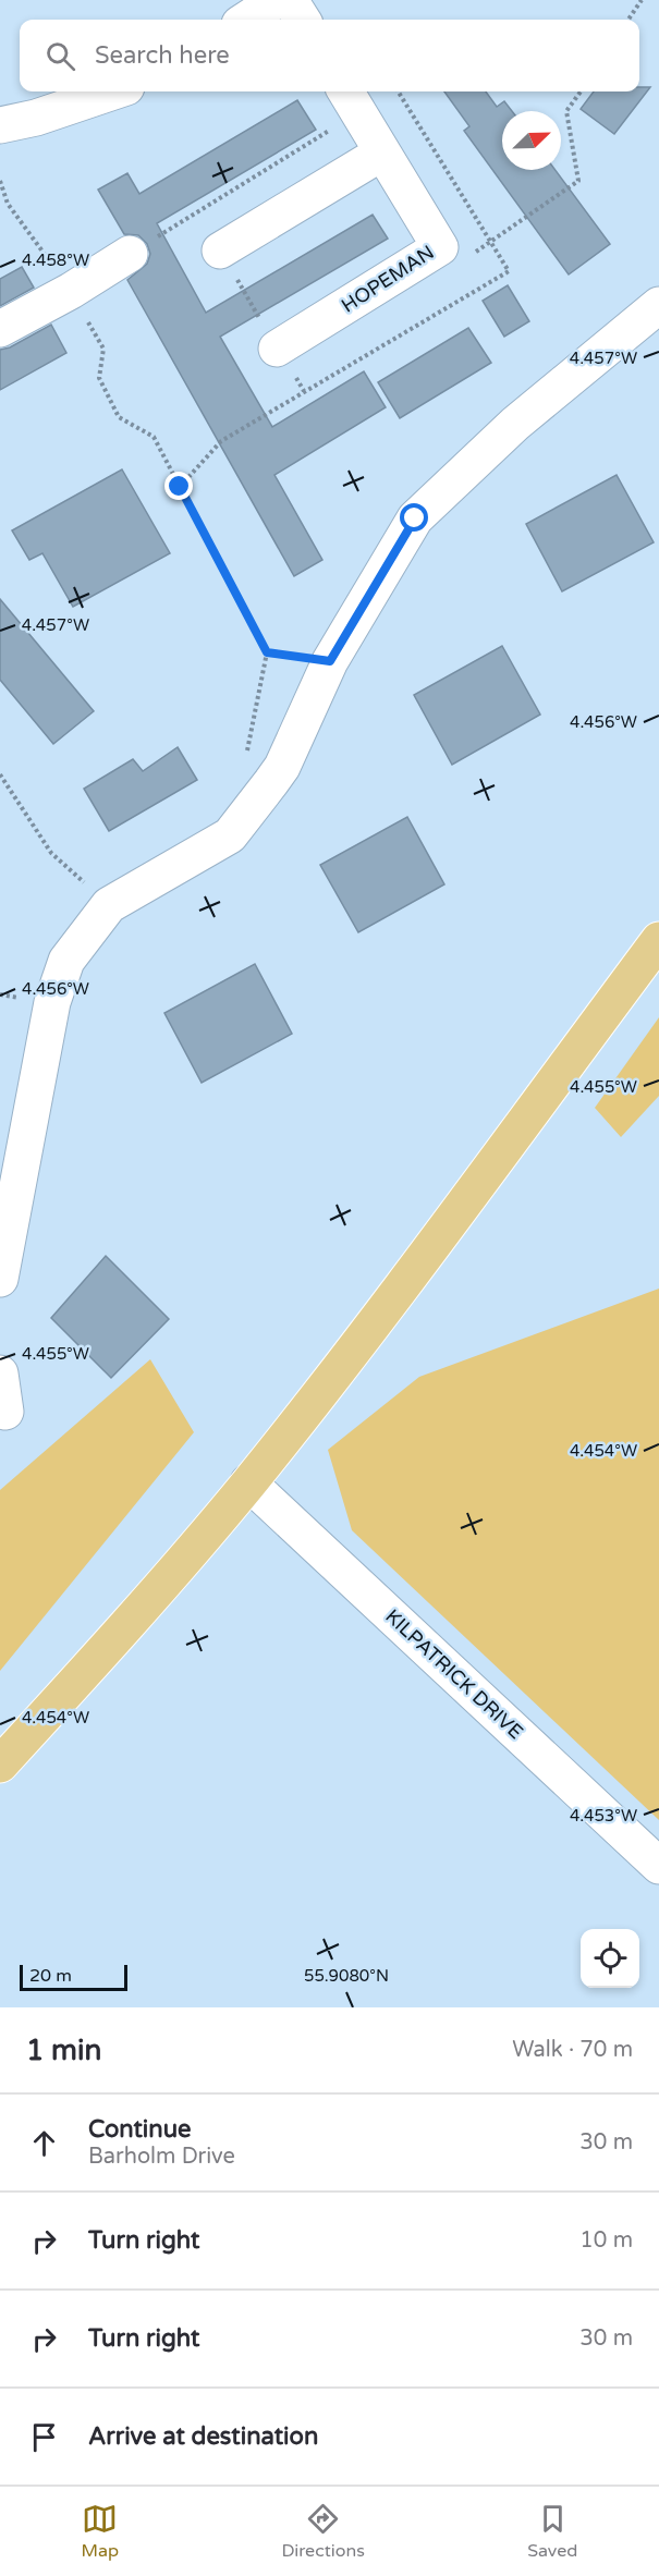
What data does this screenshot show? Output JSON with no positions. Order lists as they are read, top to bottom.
{
  "streets": {
    "street": ["HOPEMAN", "KILPATRICK DRIVE"]
  },
  "scale_bar": "20 m",
  "north": "top right",
  "page": {
    "search": "Search here",
    "scale": "20 m",
    "heading": ["1 min", "Walk · 70 m"],
    "list": [
      ["Continue", "Barholm Drive", "30 m"],
      ["Turn right", "10 m"],
      ["Turn right", "30 m"],
      "Arrive at destination"
    ],
    "nav": ["Map", "Directions", "Saved"]
  },
  "coordinates": [
    "4.458°W",
    "4.457°W",
    "4.456°W",
    "4.455°W",
    "4.454°W",
    "4.453°W",
    "55.9080°N"
  ]
}
